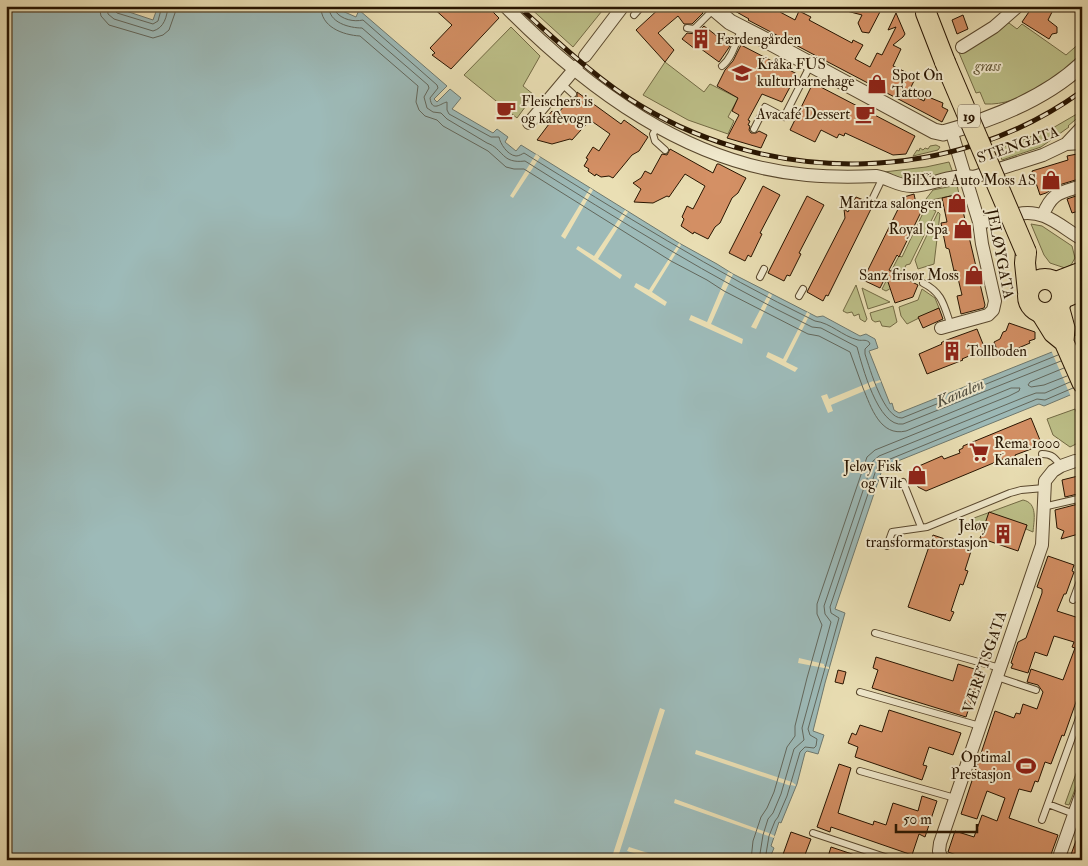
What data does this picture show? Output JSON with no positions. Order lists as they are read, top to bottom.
{
  "streets": {
    "highway": ["19"],
    "street": ["STENGATA", "JELØYGATA", "VÆRFTSGATA"]
  },
  "crossings": [
    ["STENGATA", "JELØYGATA"]
  ],
  "water": ["Kanalen"],
  "parks": ["grass"],
  "places": {
    "building": ["Færdengården", "Tollboden", "Jeløy transformatorstasjon"],
    "school or university": ["Kråka FUS kulturbarnehage"],
    "shop": [
      "Spot On Tattoo",
      "BilXtra Auto Moss AS",
      "Maritza salongen",
      "Royal Spa",
      "Sanz frisør Moss",
      "Jeløy Fisk og Vilt"
    ],
    "cafe": ["Fleischers is og kafèvogn", "Avacafé Dessert"],
    "supermarket": ["Rema 1000 Kanalen"],
    "sports": ["Optimal Prestasjon"]
  },
  "scale_bar": "50 m"
}
